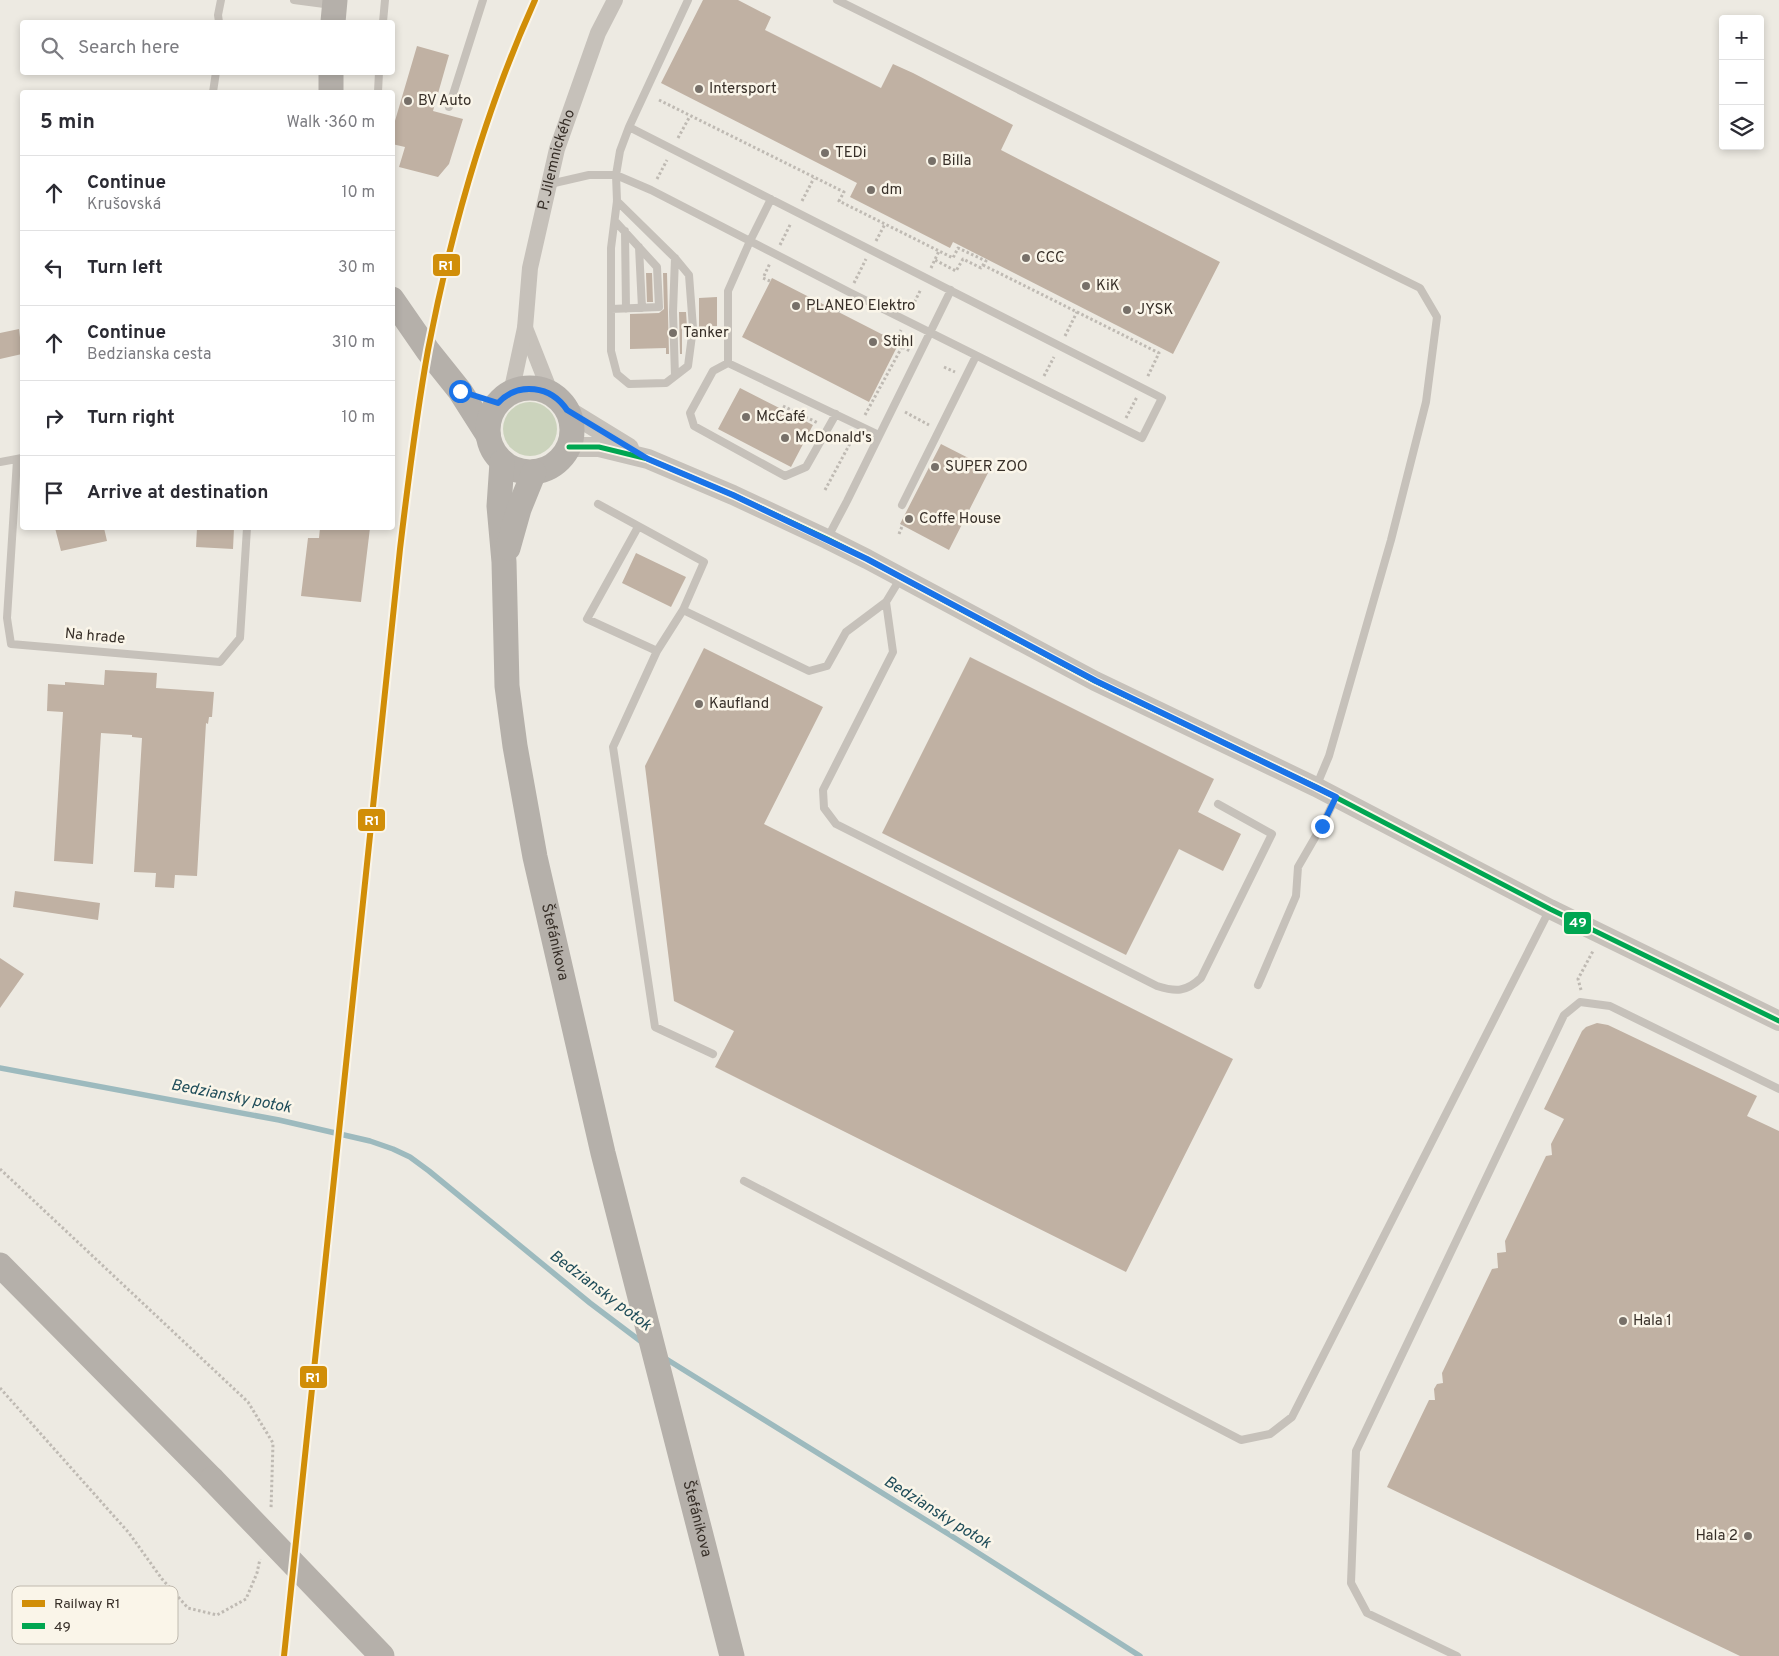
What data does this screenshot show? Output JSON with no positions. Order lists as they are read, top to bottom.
{
  "streets": {
    "main road": ["Štefánikova"],
    "street": ["P. Jilemnického"],
    "lane": ["Na hrade"]
  },
  "water": ["Bedziansky potok"],
  "places": [
    "Intersport",
    "BV Auto",
    "TEDi",
    "Billa",
    "dm",
    "CCC",
    "KiK",
    "PLANEO Elektro",
    "JYSK",
    "Tanker",
    "Stihl",
    "McCafé",
    "McDonald's",
    "SUPER ZOO",
    "Coffe House",
    "Kaufland",
    "Hala 1",
    "Hala 2"
  ],
  "lines": ["rail line R1", "transit line 49"],
  "legend": ["Railway R1", "49"],
  "page": {
    "map_buttons": ["+", "−"],
    "search": "Search here",
    "heading": ["5 min", "Walk · 360 m"],
    "list": [
      ["Continue", "Krušovská", "10 m"],
      ["Turn left", "30 m"],
      ["Continue", "Bedzianska cesta", "310 m"],
      ["Turn right", "10 m"],
      "Arrive at destination"
    ]
  }
}
